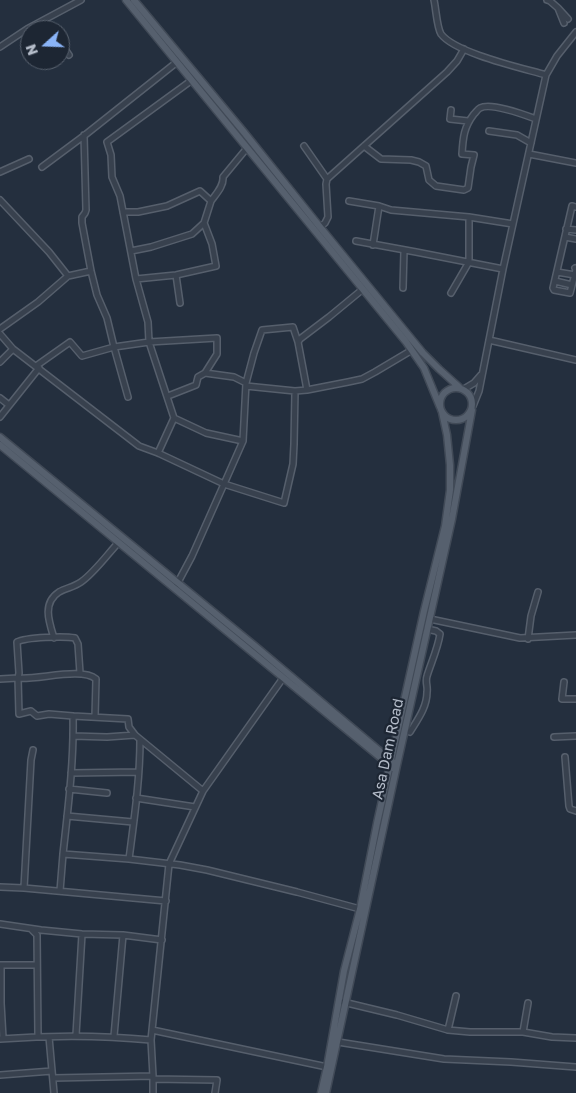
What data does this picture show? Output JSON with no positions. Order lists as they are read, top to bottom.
{
  "streets": {
    "main road": ["Asa Dam Road"]
  },
  "north": "left"
}
